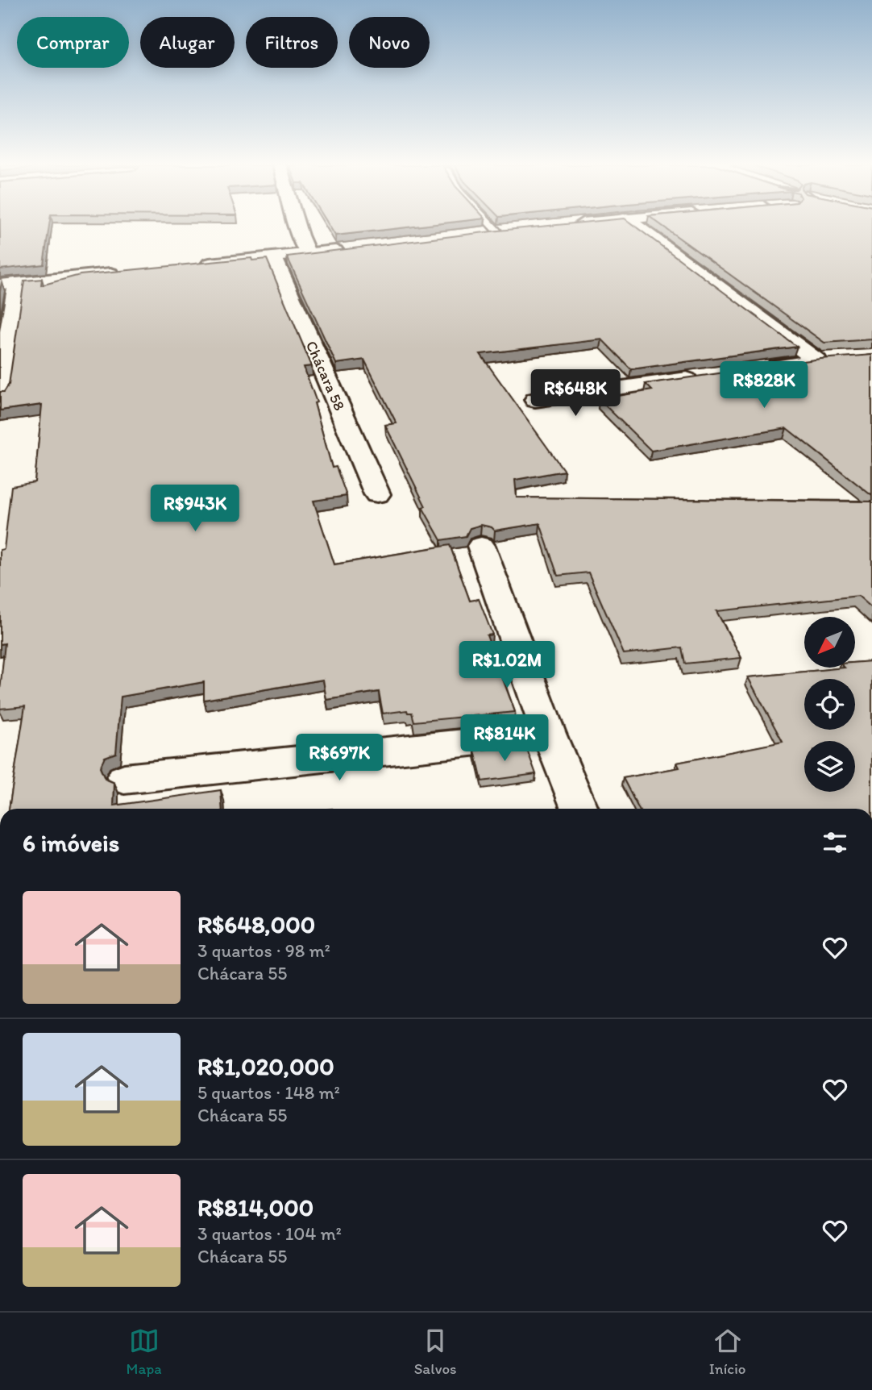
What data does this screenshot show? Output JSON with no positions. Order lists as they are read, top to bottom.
{
  "streets": {
    "street": ["Chácara 58"]
  },
  "north": "bottom left",
  "page": {
    "chip": [
      "Comprar",
      "Alugar",
      "Filtros",
      "Novo"
    ],
    "price": [
      "R$828K",
      "R$648K",
      "R$943K",
      "R$1.02M",
      "R$814K",
      "R$697K"
    ],
    "heading": "6 imóveis",
    "list": [
      {
        "name": "R$648,000",
        "note": "3 quartos · 98 m² · Chácara 55"
      },
      {
        "name": "R$1,020,000",
        "note": "5 quartos · 148 m² · Chácara 55"
      },
      {
        "name": "R$814,000",
        "note": "3 quartos · 104 m² · Chácara 55"
      }
    ],
    "tabs": ["Mapa", "Salvos", "Início"]
  }
}
